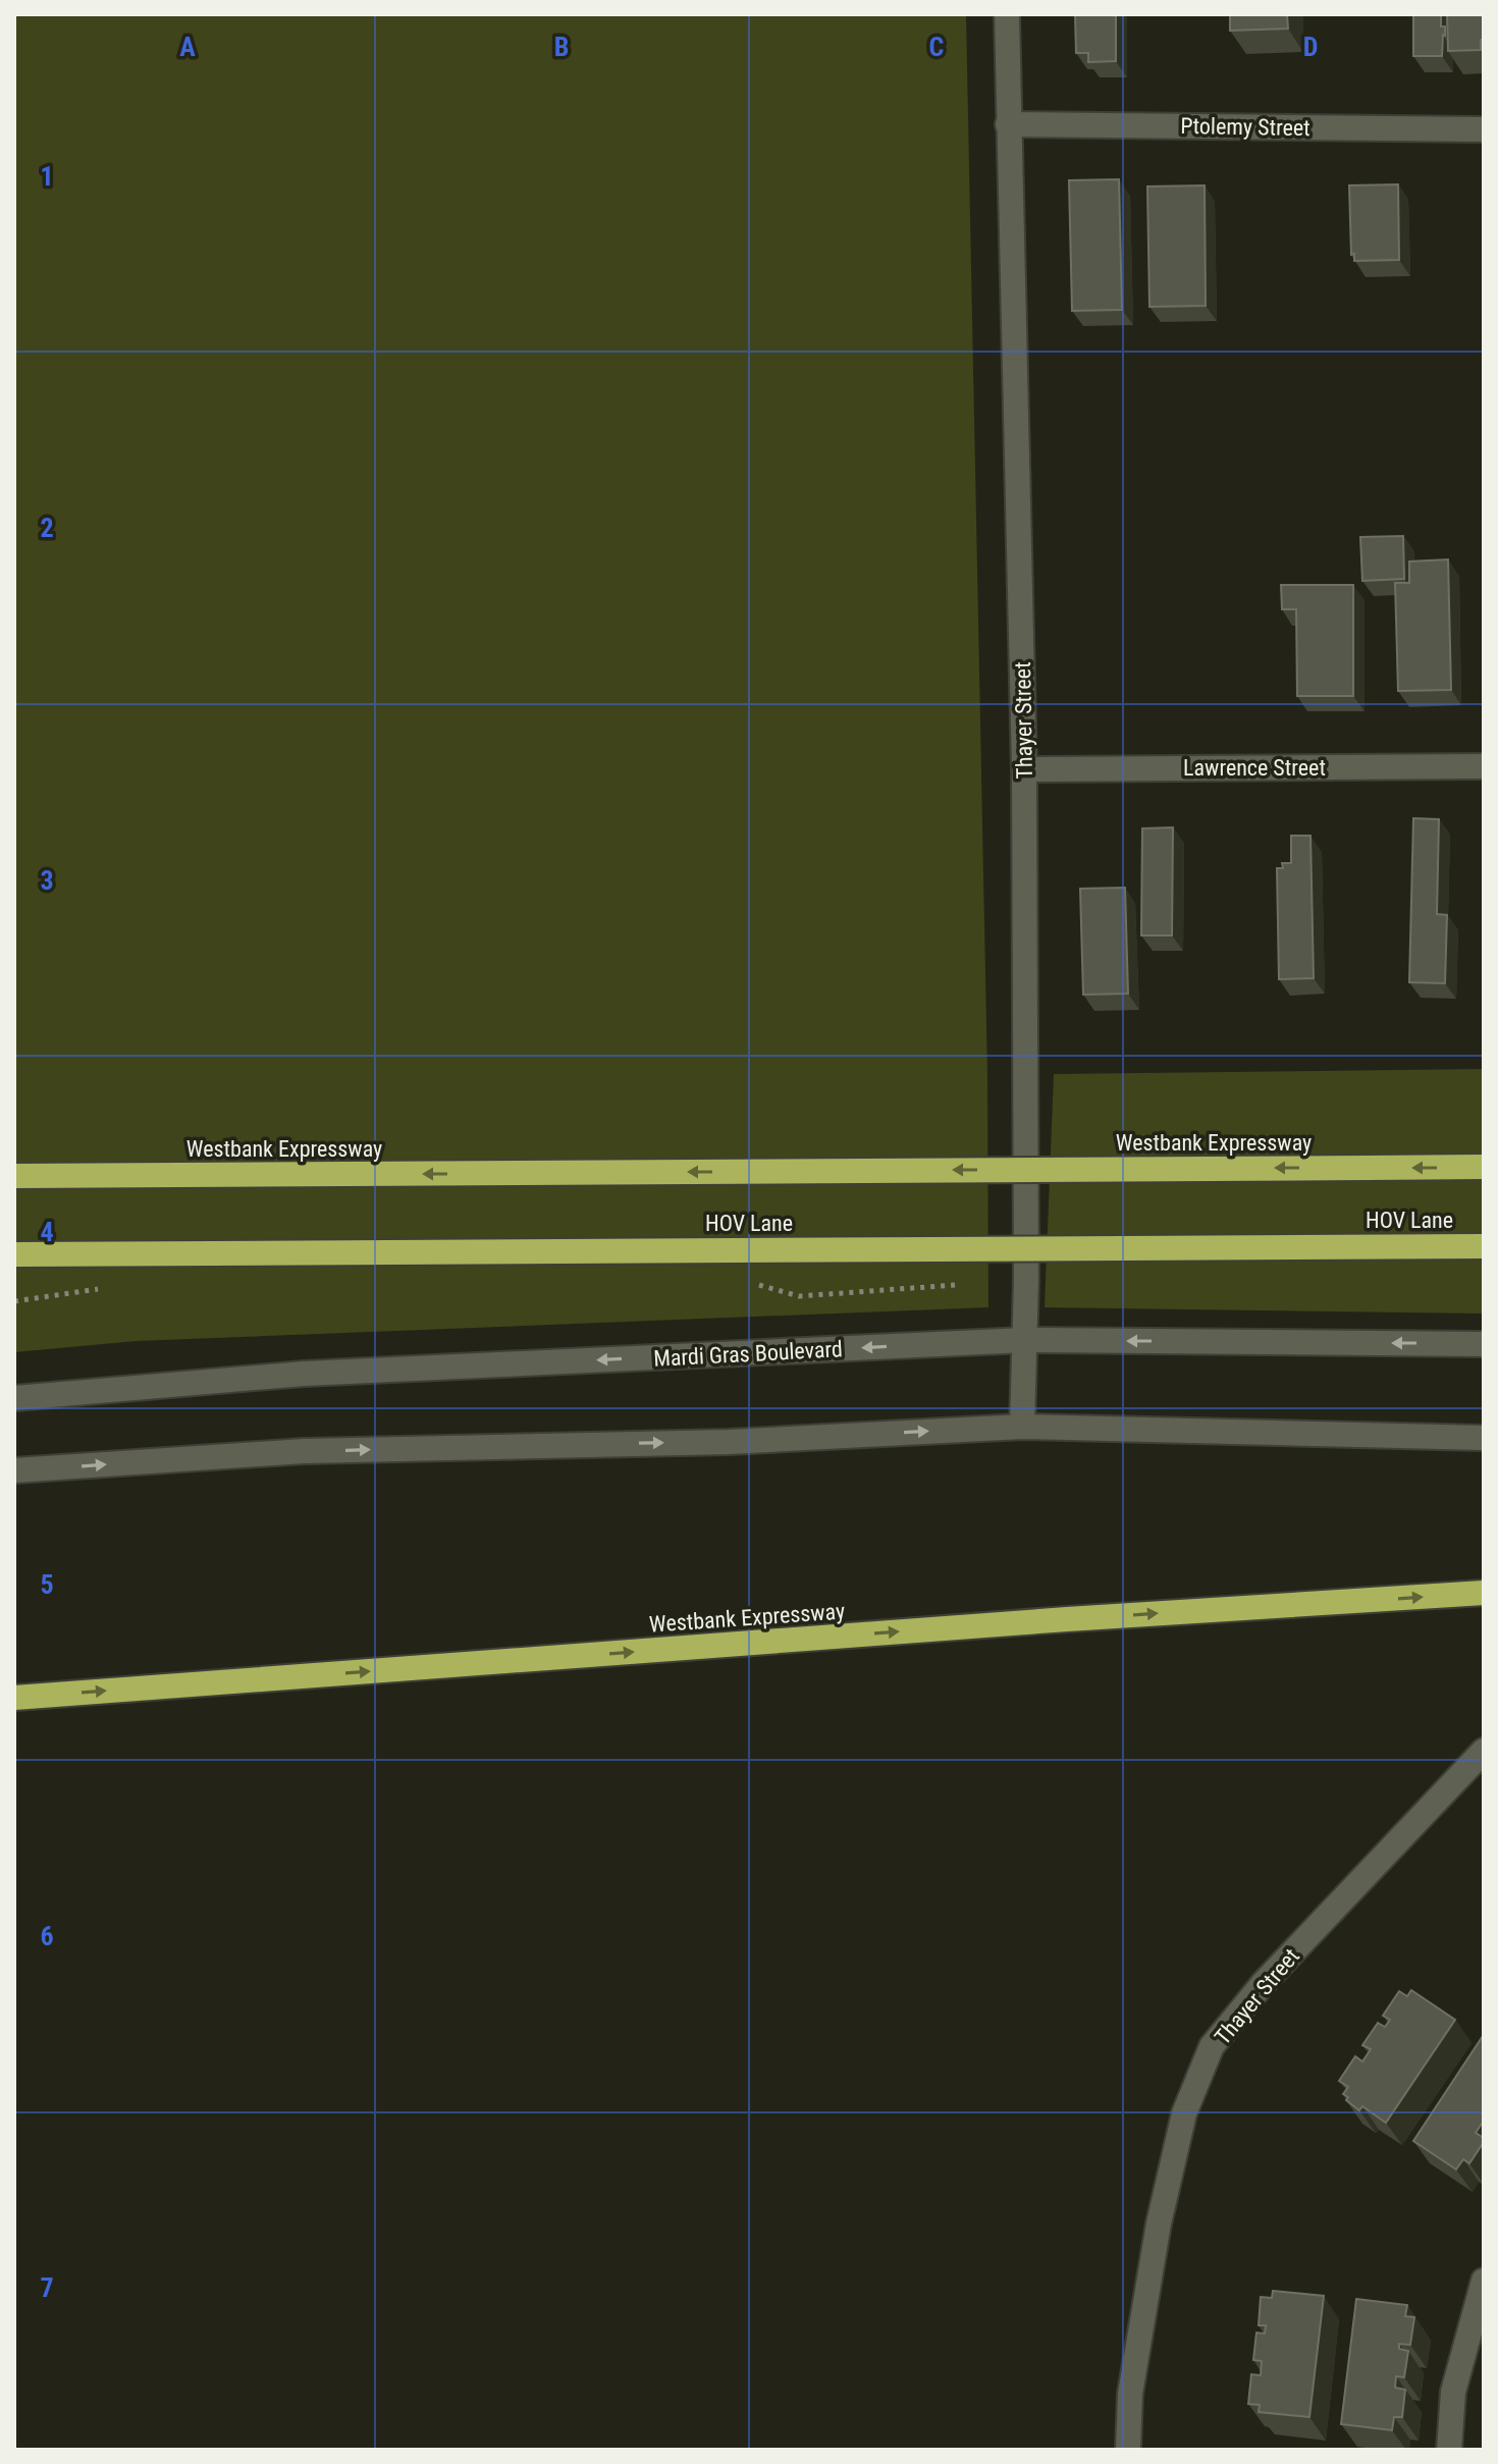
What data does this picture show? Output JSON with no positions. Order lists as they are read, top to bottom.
{
  "streets": {
    "highway": ["Westbank Expressway", "HOV Lane"],
    "street": [
      "Ptolemy Street",
      "Thayer Street",
      "Lawrence Street",
      "Mardi Gras Boulevard"
    ]
  },
  "crossings": [
    ["Ptolemy Street", "Thayer Street"],
    ["Thayer Street", "Lawrence Street"],
    ["Thayer Street", "Mardi Gras Boulevard"]
  ],
  "grid": {
    "columns": [
      "A",
      "B",
      "C",
      "D"
    ],
    "rows": [
      "1",
      "2",
      "3",
      "4",
      "5",
      "6",
      "7"
    ]
  }
}
